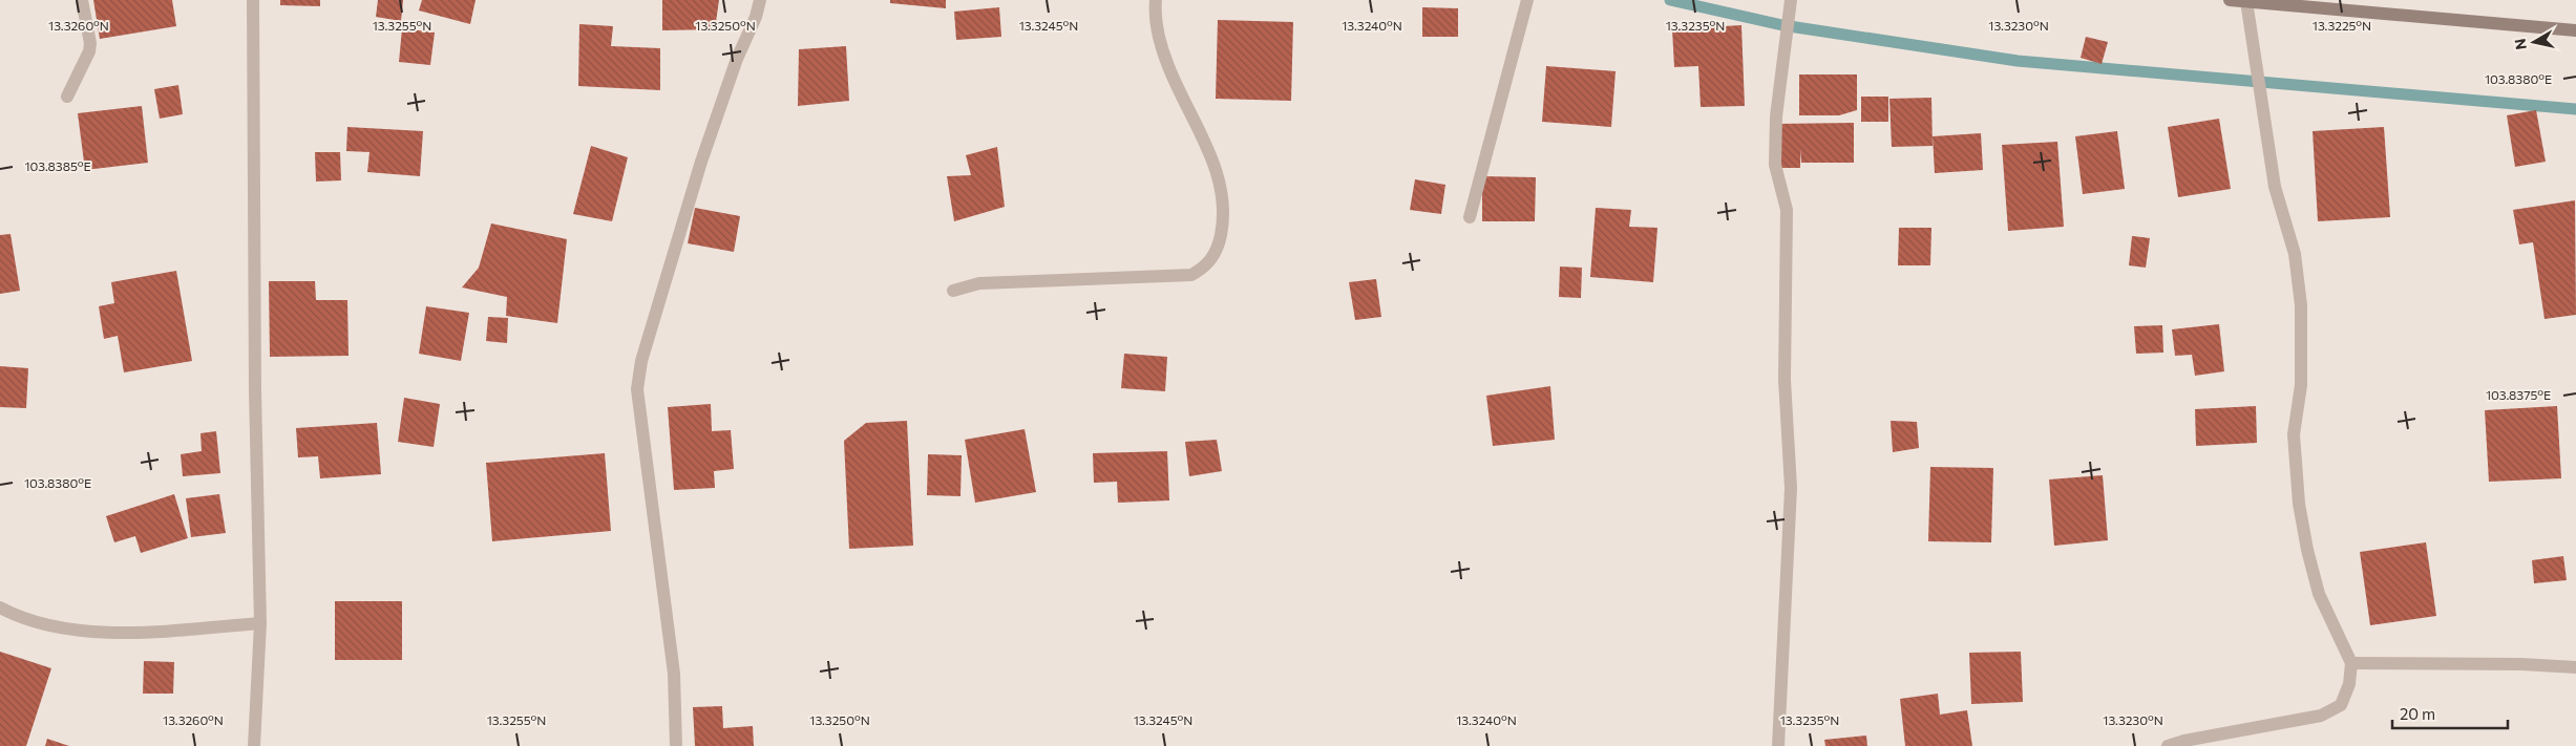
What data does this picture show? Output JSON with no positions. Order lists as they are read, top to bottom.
{
  "scale_bar": "20 m",
  "north": "left",
  "coordinates": [
    "13.3260°N",
    "13.3255°N",
    "13.3250°N",
    "13.3245°N",
    "13.3240°N",
    "13.3235°N",
    "13.3230°N",
    "13.3225°N",
    "103.8380°E",
    "103.8385°E",
    "103.8375°E"
  ]
}
